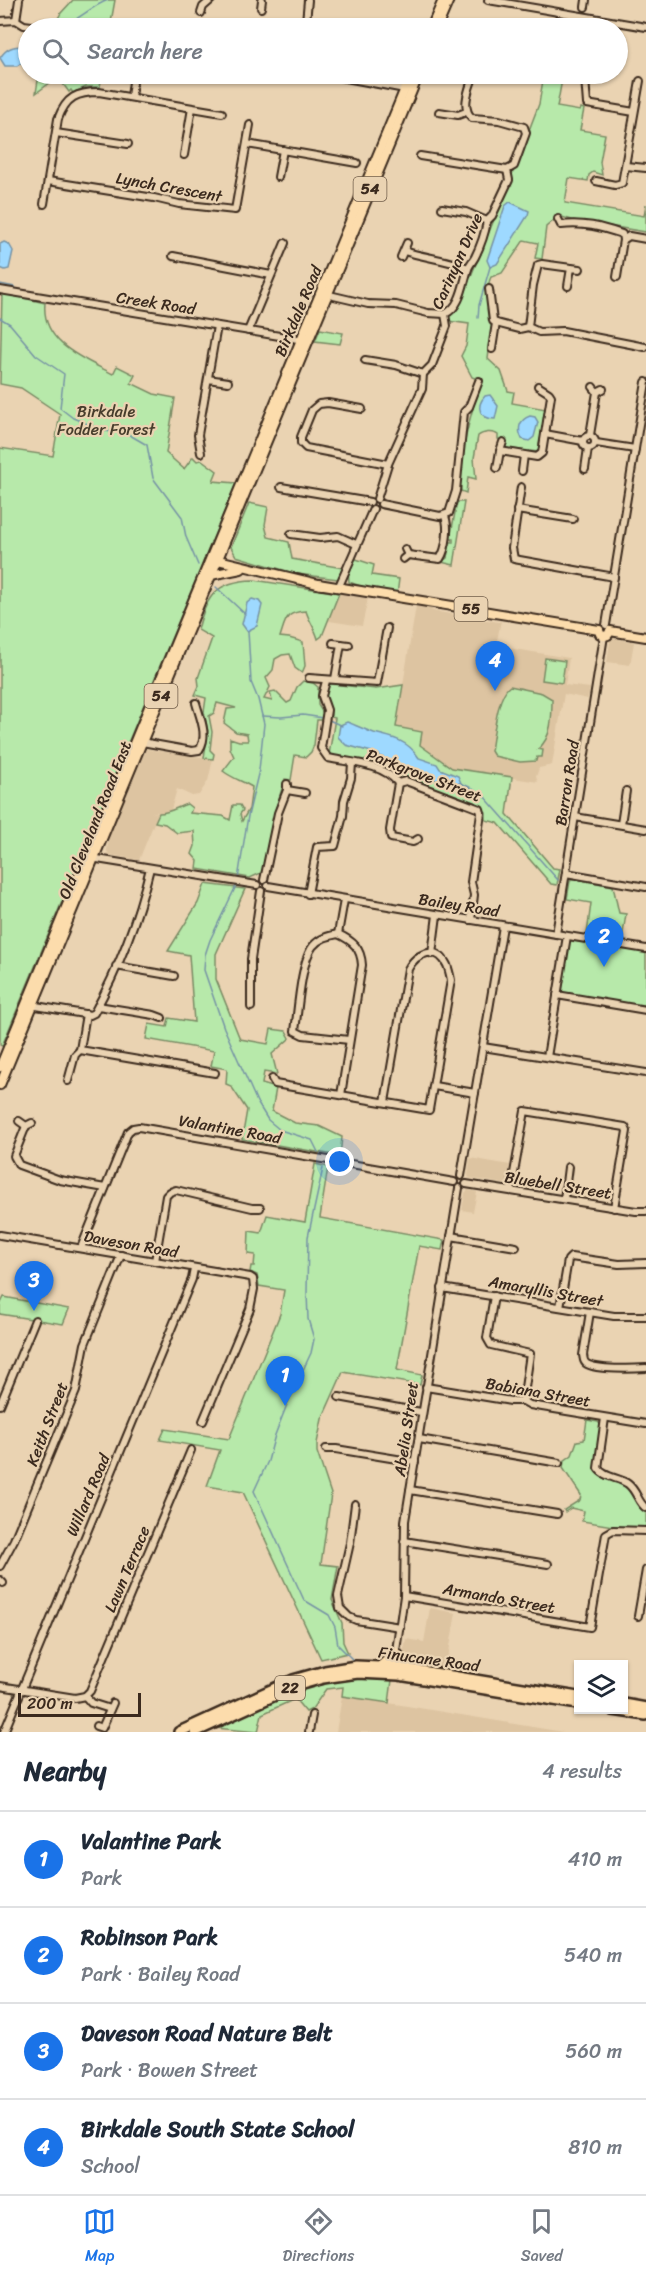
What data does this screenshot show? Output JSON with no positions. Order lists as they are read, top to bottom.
{
  "streets": {
    "highway": ["Finucane Road", "22"],
    "main road": [
      "54",
      "Birkdale Road",
      "55",
      "Old Cleveland Road East"
    ],
    "street": [
      "Lynch Crescent",
      "Carinyan Drive",
      "Creek Road",
      "Parkgrove Street",
      "Barron Road",
      "Bailey Road",
      "Valantine Road",
      "Bluebell Street",
      "Daveson Road",
      "Amaryllis Street",
      "Babiana Street",
      "Keith Street",
      "Abelia Street",
      "Willard Road",
      "Lawn Terrace",
      "Armando Street"
    ]
  },
  "crossings": [
    ["Creek Road", "Birkdale Road"],
    ["Birkdale Road", "55"],
    ["Birkdale Road", "Old Cleveland Road East"],
    ["55", "Barron Road"],
    ["55", "Old Cleveland Road East"],
    ["Parkgrove Street", "Bailey Road"],
    ["Barron Road", "Bailey Road"],
    ["Old Cleveland Road East", "Bailey Road"],
    ["Valantine Road", "Bluebell Street"],
    ["Valantine Road", "Daveson Road"],
    ["Valantine Road", "Abelia Street"],
    ["Bluebell Street", "Abelia Street"],
    ["Daveson Road", "Keith Street"],
    ["Daveson Road", "Willard Road"],
    ["Amaryllis Street", "Abelia Street"],
    ["Babiana Street", "Abelia Street"],
    ["Abelia Street", "Armando Street"],
    ["Abelia Street", "Finucane Road"]
  ],
  "parks": ["Birkdale Fodder Forest"],
  "scale_bar": "200 m",
  "page": {
    "search": "Search here",
    "pins": [
      "4",
      "2",
      "3",
      "1"
    ],
    "scale": "200 m",
    "heading": ["Nearby", "4 results"],
    "list": [
      {
        "mark": "1",
        "name": "Valantine Park",
        "note": "Park",
        "value": "410 m"
      },
      {
        "mark": "2",
        "name": "Robinson Park",
        "note": "Park · Bailey Road",
        "value": "540 m"
      },
      {
        "mark": "3",
        "name": "Daveson Road Nature Belt",
        "note": "Park · Bowen Street",
        "value": "560 m"
      },
      {
        "mark": "4",
        "name": "Birkdale South State School",
        "note": "School",
        "value": "810 m"
      }
    ],
    "nav": ["Map", "Directions", "Saved"]
  }
}
